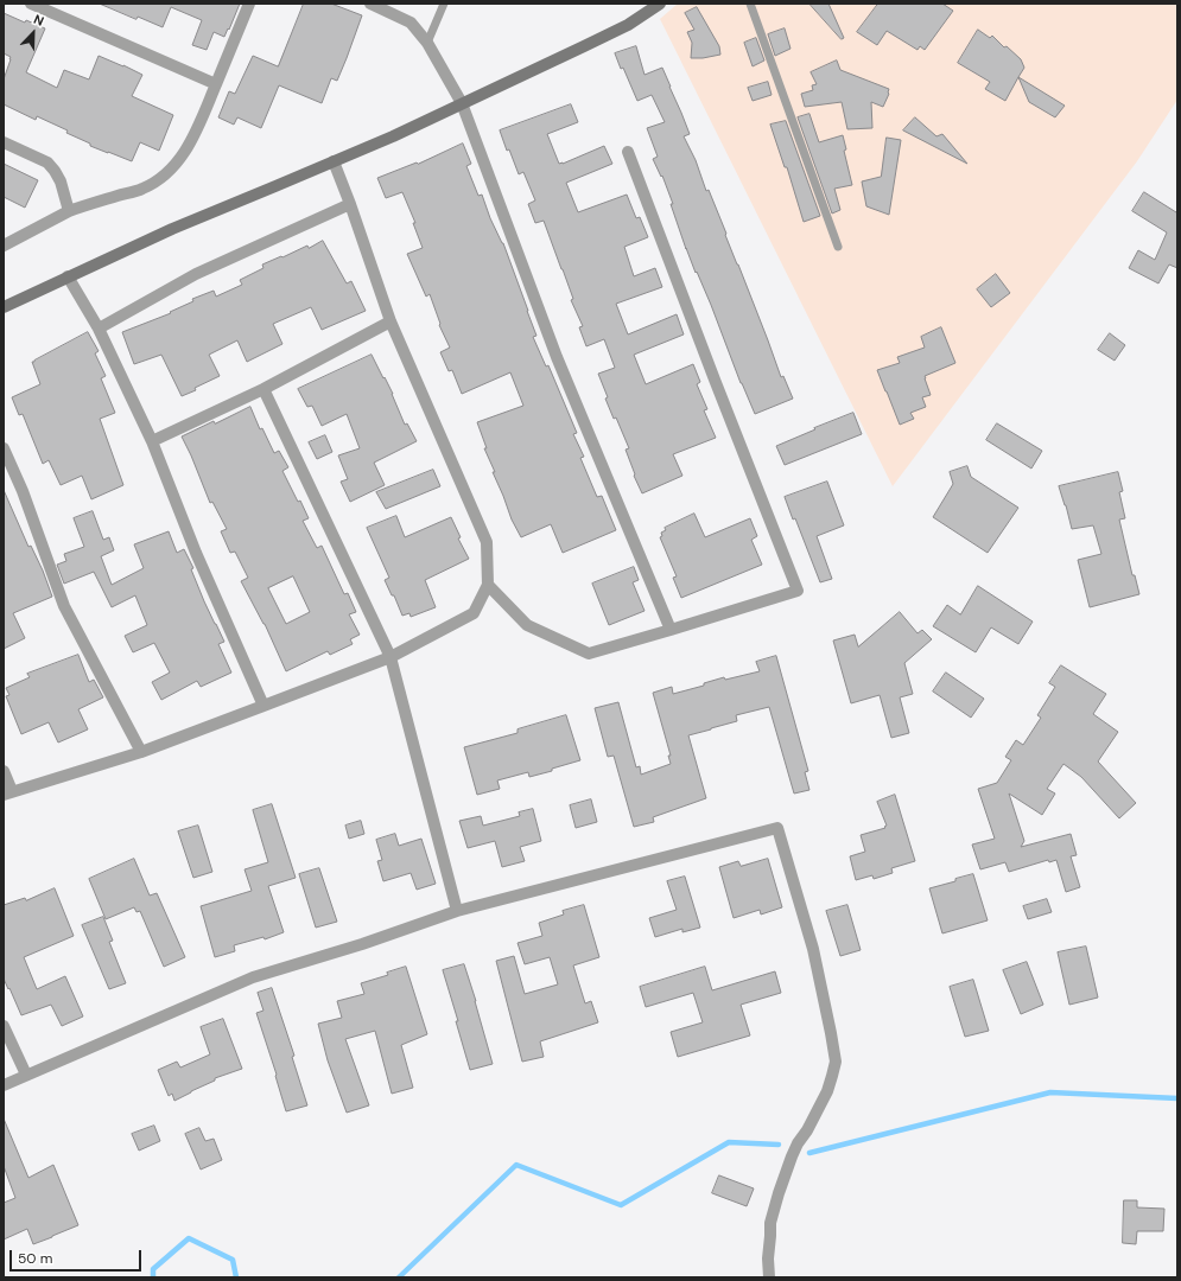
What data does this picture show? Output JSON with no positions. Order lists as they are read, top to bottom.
{
  "scale_bar": "50 m",
  "north": "top right"
}
